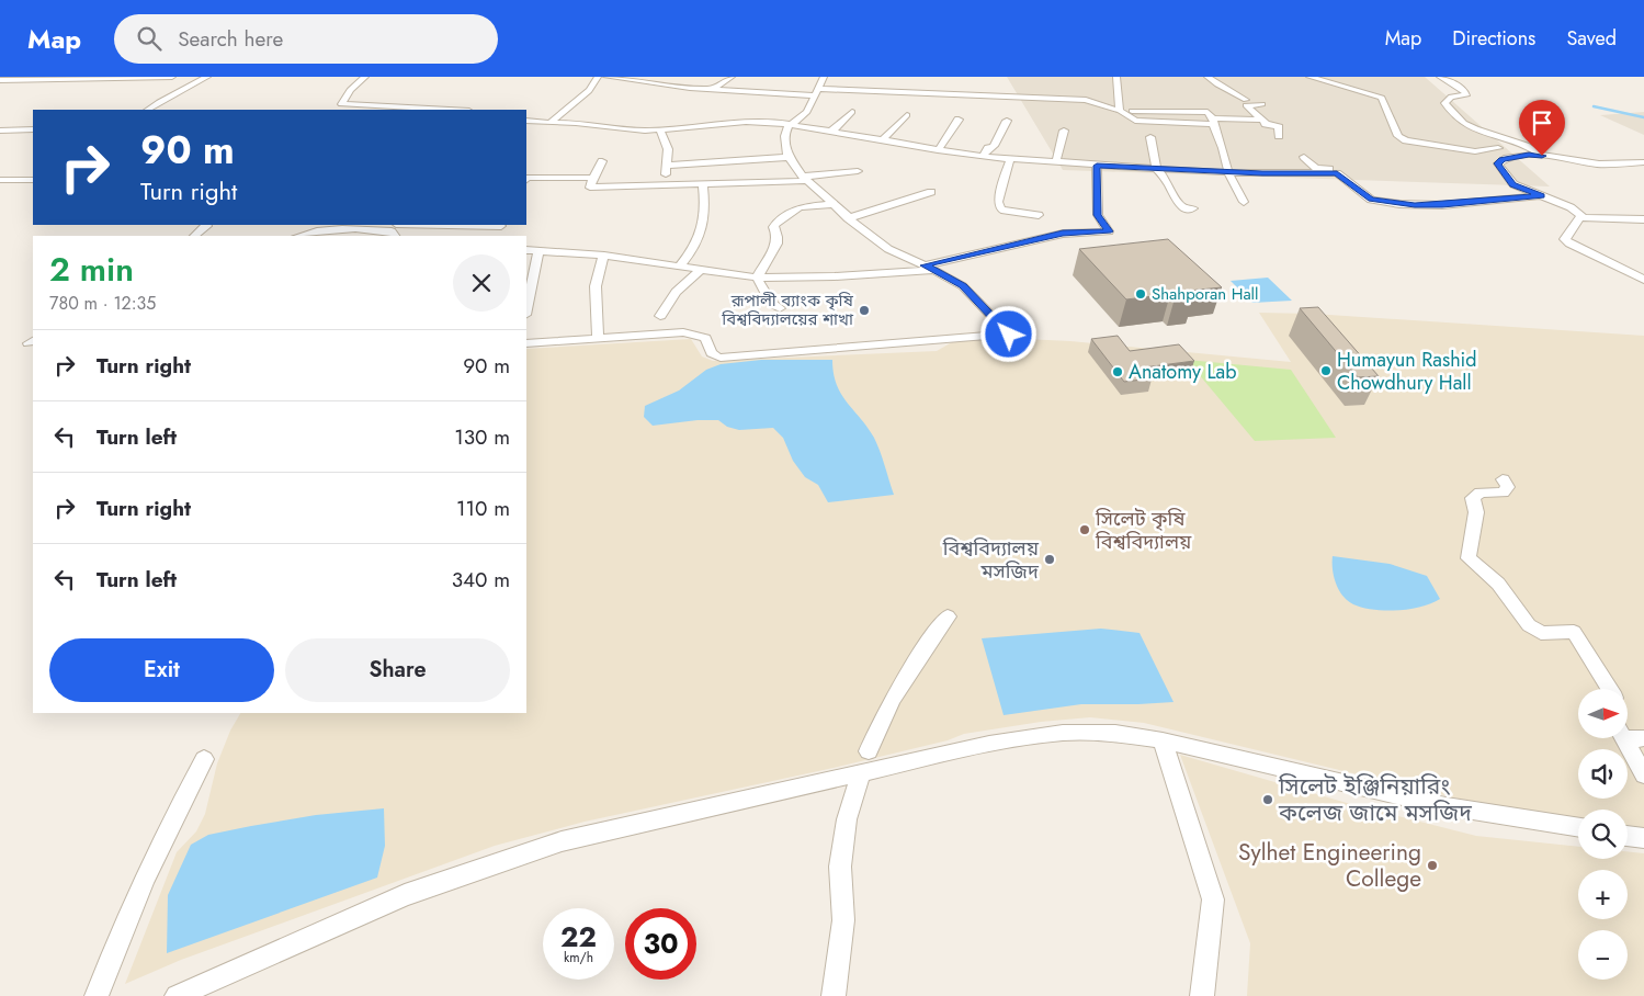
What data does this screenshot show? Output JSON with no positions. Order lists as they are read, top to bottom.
{
  "places": [
    "Shahporan Hall",
    "রূপালী ব্যাংক কৃষি বিশ্ববিদ্যালয়ের শাখা",
    "Humayun Rashid Chowdhury Hall",
    "Anatomy Lab",
    "সিলেট কৃষি বিশ্ববিদ্যালয়",
    "বিশ্ববিদ্যালয় মসজিদ",
    "সিলেট ইঞ্জিনিয়ারিং কলেজ জামে মসজিদ",
    "Sylhet Engineering College"
  ],
  "north": "right",
  "page": {
    "header": "Map",
    "search": "Search here",
    "nav": ["Map", "Directions", "Saved"],
    "turn": ["90 m", "Turn right"],
    "heading": ["2 min", "780 m · 12:35"],
    "list": [
      {
        "name": "Turn right",
        "value": "90 m"
      },
      {
        "name": "Turn left",
        "value": "130 m"
      },
      {
        "name": "Turn right",
        "value": "110 m"
      },
      {
        "name": "Turn left",
        "value": "340 m"
      }
    ],
    "buttons": ["Exit", "Share"],
    "map_buttons": ["+", "−"],
    "speed": "22 km/h",
    "limit": "30"
  }
}
